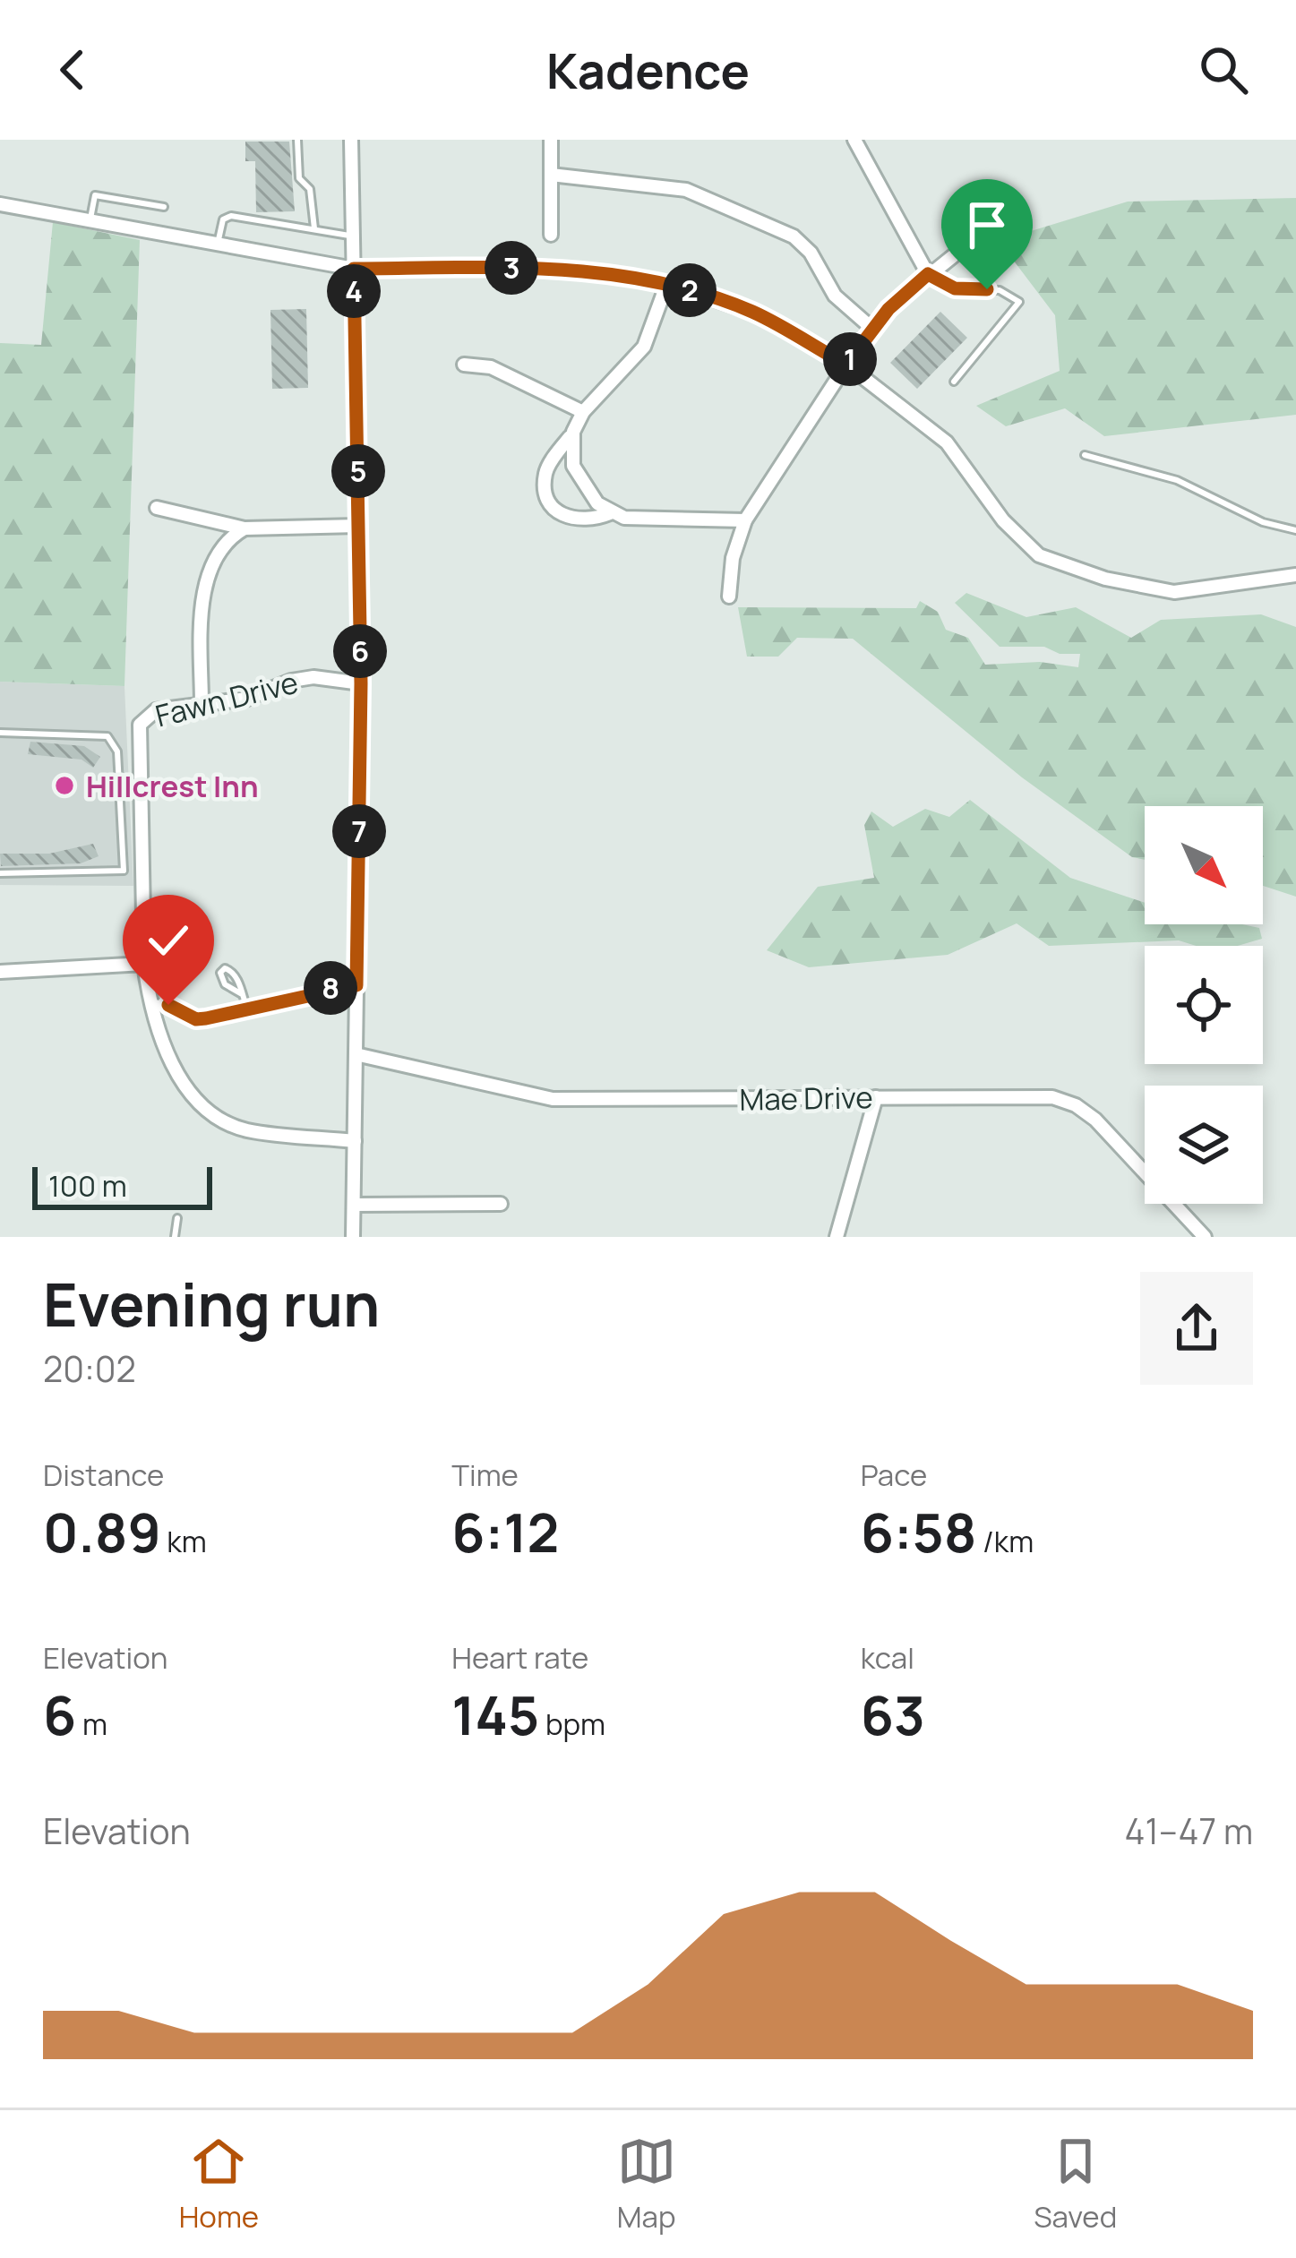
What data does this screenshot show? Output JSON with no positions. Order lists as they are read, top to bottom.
{
  "streets": {
    "street": ["Fawn Drive", "Mae Drive"]
  },
  "places": ["Hillcrest Inn"],
  "scale_bar": "100 m",
  "north": "bottom right",
  "page": {
    "header": "Kadence",
    "pins": [
      "3",
      "2",
      "4",
      "1",
      "5",
      "6",
      "7",
      "8"
    ],
    "scale": "100 m",
    "heading": ["Evening run", "20:02"],
    "stats": [
      ["Distance", "0.89 km"],
      ["Time", "6:12"],
      ["Pace", "6:58 /km"],
      ["Elevation", "6 m"],
      ["Heart rate", "145 bpm"],
      ["kcal", "63"]
    ],
    "chart": ["Elevation", "41–47 m"],
    "tabs": ["Home", "Map", "Saved"]
  }
}
